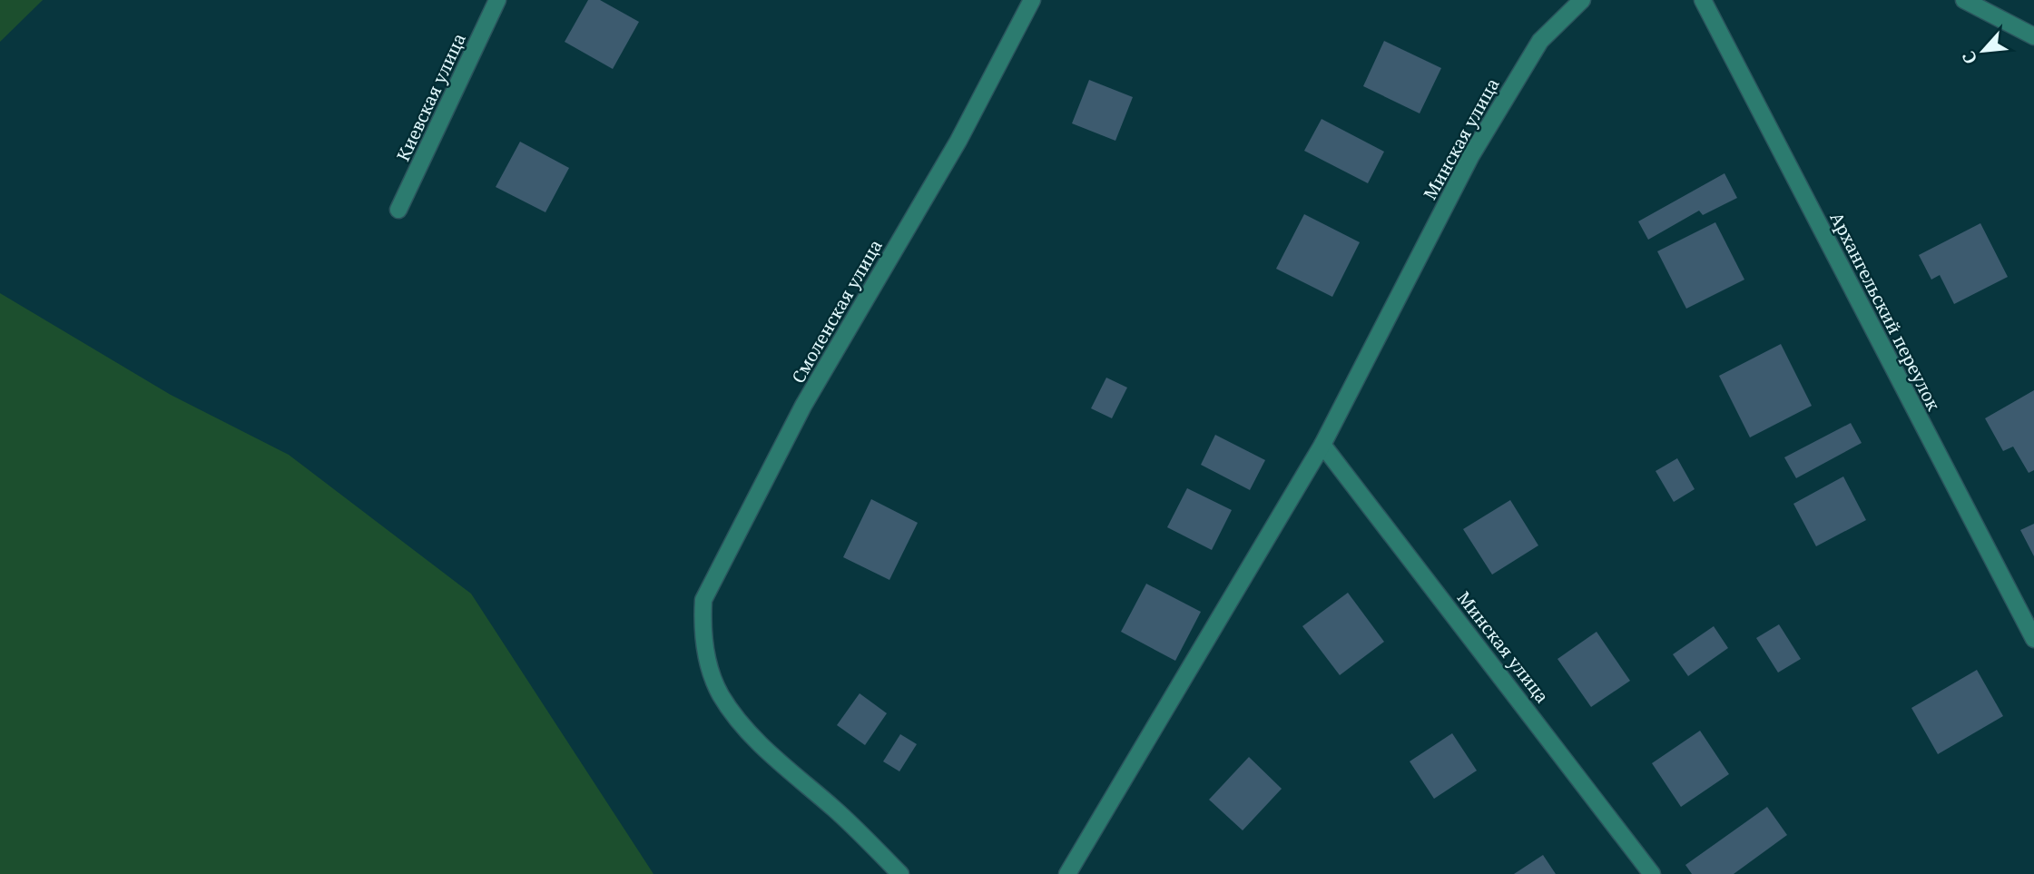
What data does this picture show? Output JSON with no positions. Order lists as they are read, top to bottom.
{
  "streets": {
    "street": [
      "Киевская улица",
      "Минская улица",
      "Смоленская улица",
      "Архангельский переулок"
    ]
  },
  "north": "bottom left"
}
